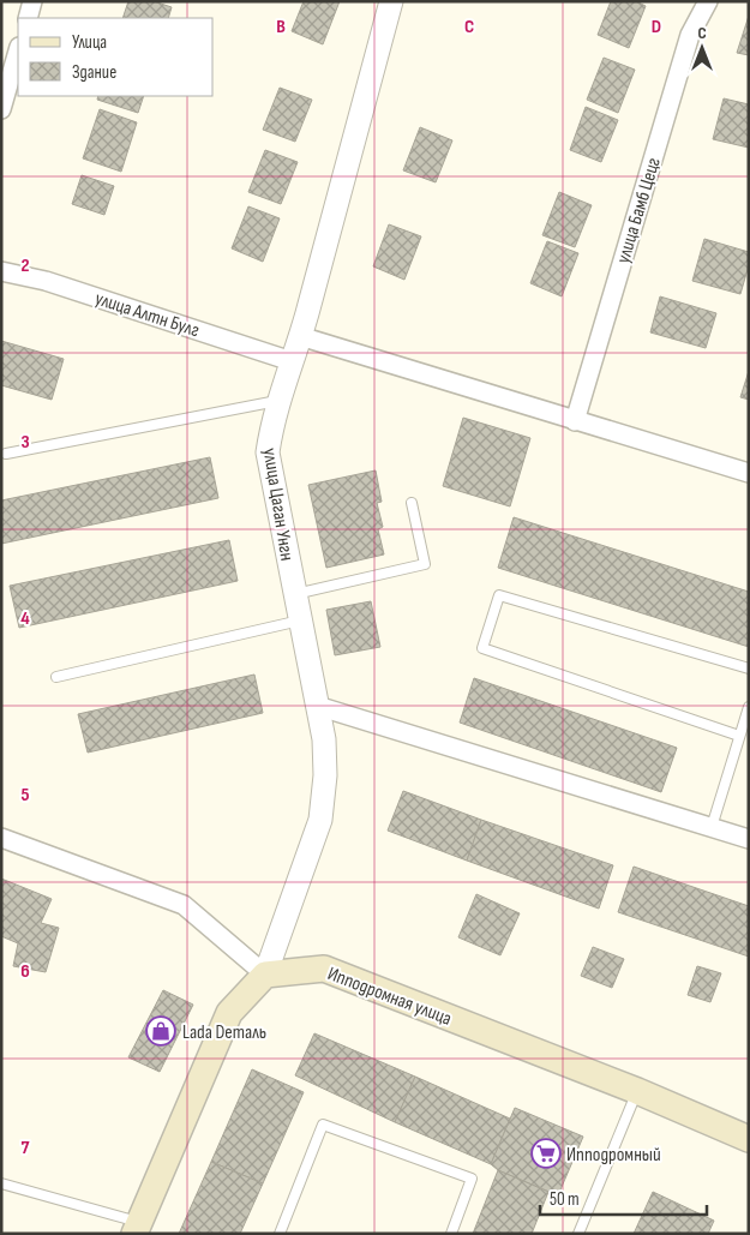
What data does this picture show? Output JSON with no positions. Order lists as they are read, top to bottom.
{
  "streets": {
    "main road": ["Ипподромная улица"],
    "street": ["улица Бамб Цецг", "улица Алтн Булг", "улица Цаган Унгн"]
  },
  "crossings": [
    ["улица Алтн Булг", "улица Цаган Унгн"],
    ["улица Цаган Унгн", "Ипподромная улица"]
  ],
  "places": {
    "shop": ["Lada Dеталь"],
    "supermarket": ["Ипподромный"]
  },
  "legend": ["Улица", "Здание"],
  "scale_bar": "50 m",
  "north": "top",
  "grid": {
    "columns": ["B", "C", "D"],
    "rows": [
      "2",
      "3",
      "4",
      "5",
      "6",
      "7"
    ]
  }
}
